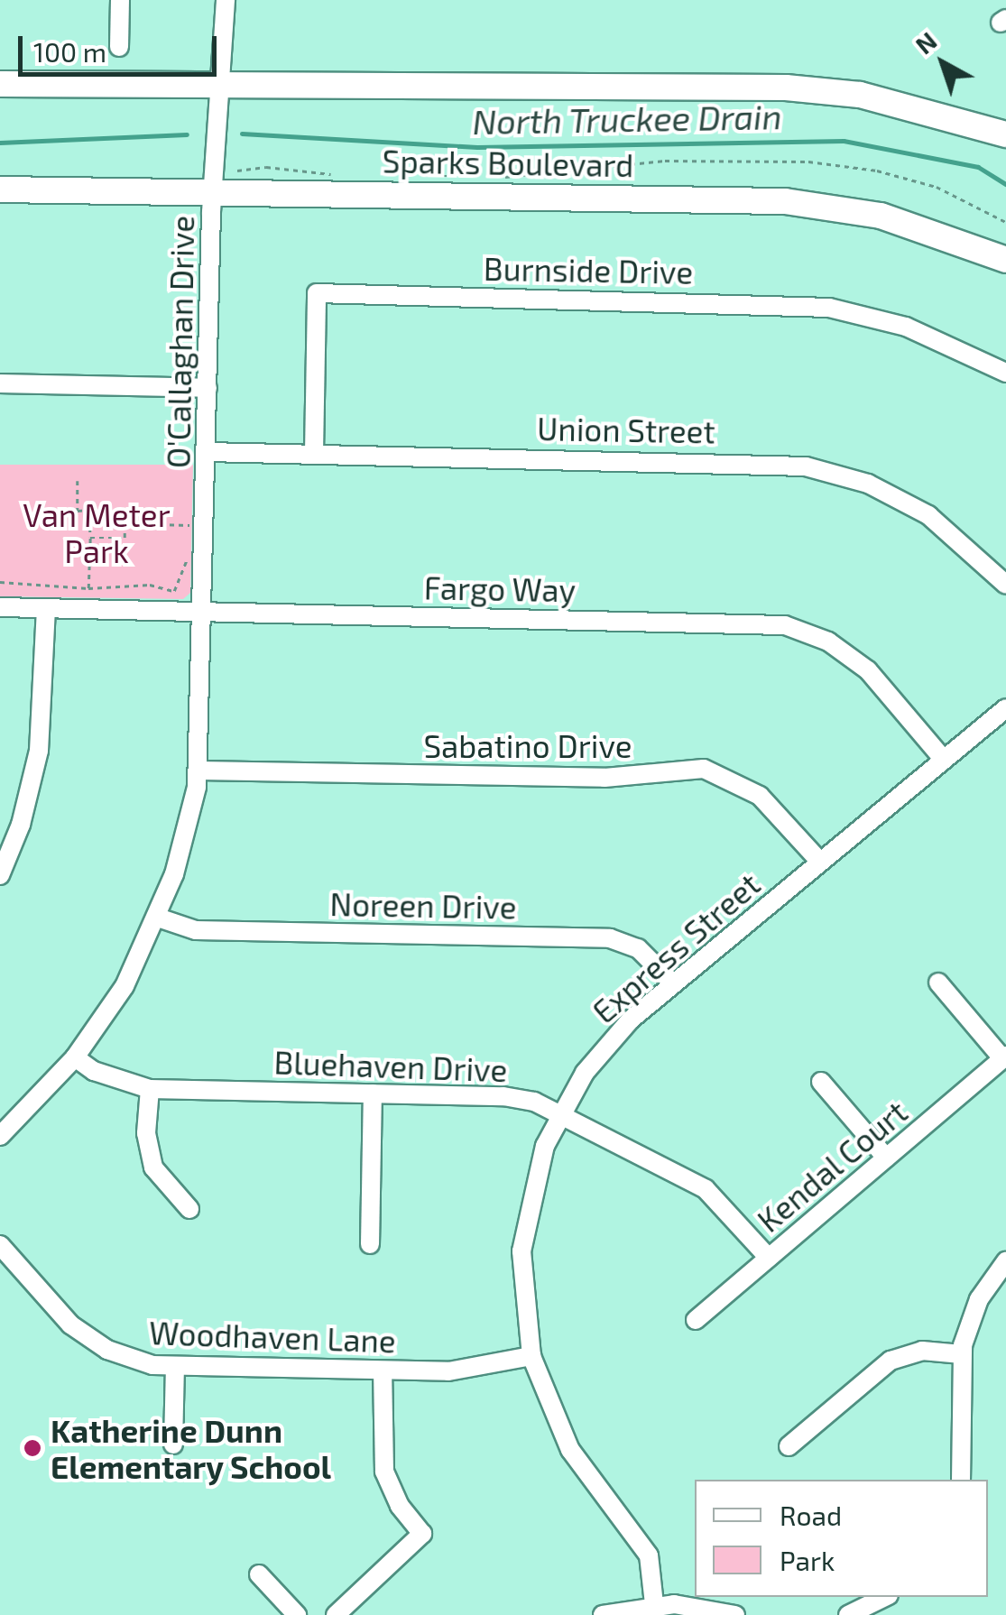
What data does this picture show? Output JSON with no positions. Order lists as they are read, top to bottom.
{
  "streets": {
    "main road": ["Sparks Boulevard"],
    "street": [
      "Burnside Drive",
      "O'Callaghan Drive",
      "Union Street",
      "Fargo Way",
      "Sabatino Drive",
      "Noreen Drive",
      "Express Street",
      "Bluehaven Drive",
      "Kendal Court",
      "Woodhaven Lane"
    ]
  },
  "crossings": [
    ["Sparks Boulevard", "O'Callaghan Drive"],
    ["Burnside Drive", "Union Street"],
    ["O'Callaghan Drive", "Union Street"],
    ["O'Callaghan Drive", "Fargo Way"],
    ["O'Callaghan Drive", "Sabatino Drive"],
    ["O'Callaghan Drive", "Noreen Drive"],
    ["O'Callaghan Drive", "Bluehaven Drive"],
    ["Fargo Way", "Express Street"],
    ["Sabatino Drive", "Express Street"],
    ["Noreen Drive", "Express Street"],
    ["Express Street", "Bluehaven Drive"],
    ["Express Street", "Woodhaven Lane"],
    ["Bluehaven Drive", "Kendal Court"]
  ],
  "water": ["North Truckee Drain"],
  "parks": ["Van Meter Park"],
  "places": ["Katherine Dunn Elementary School"],
  "legend": ["Road", "Park"],
  "scale_bar": "100 m",
  "north": "top left"
}
